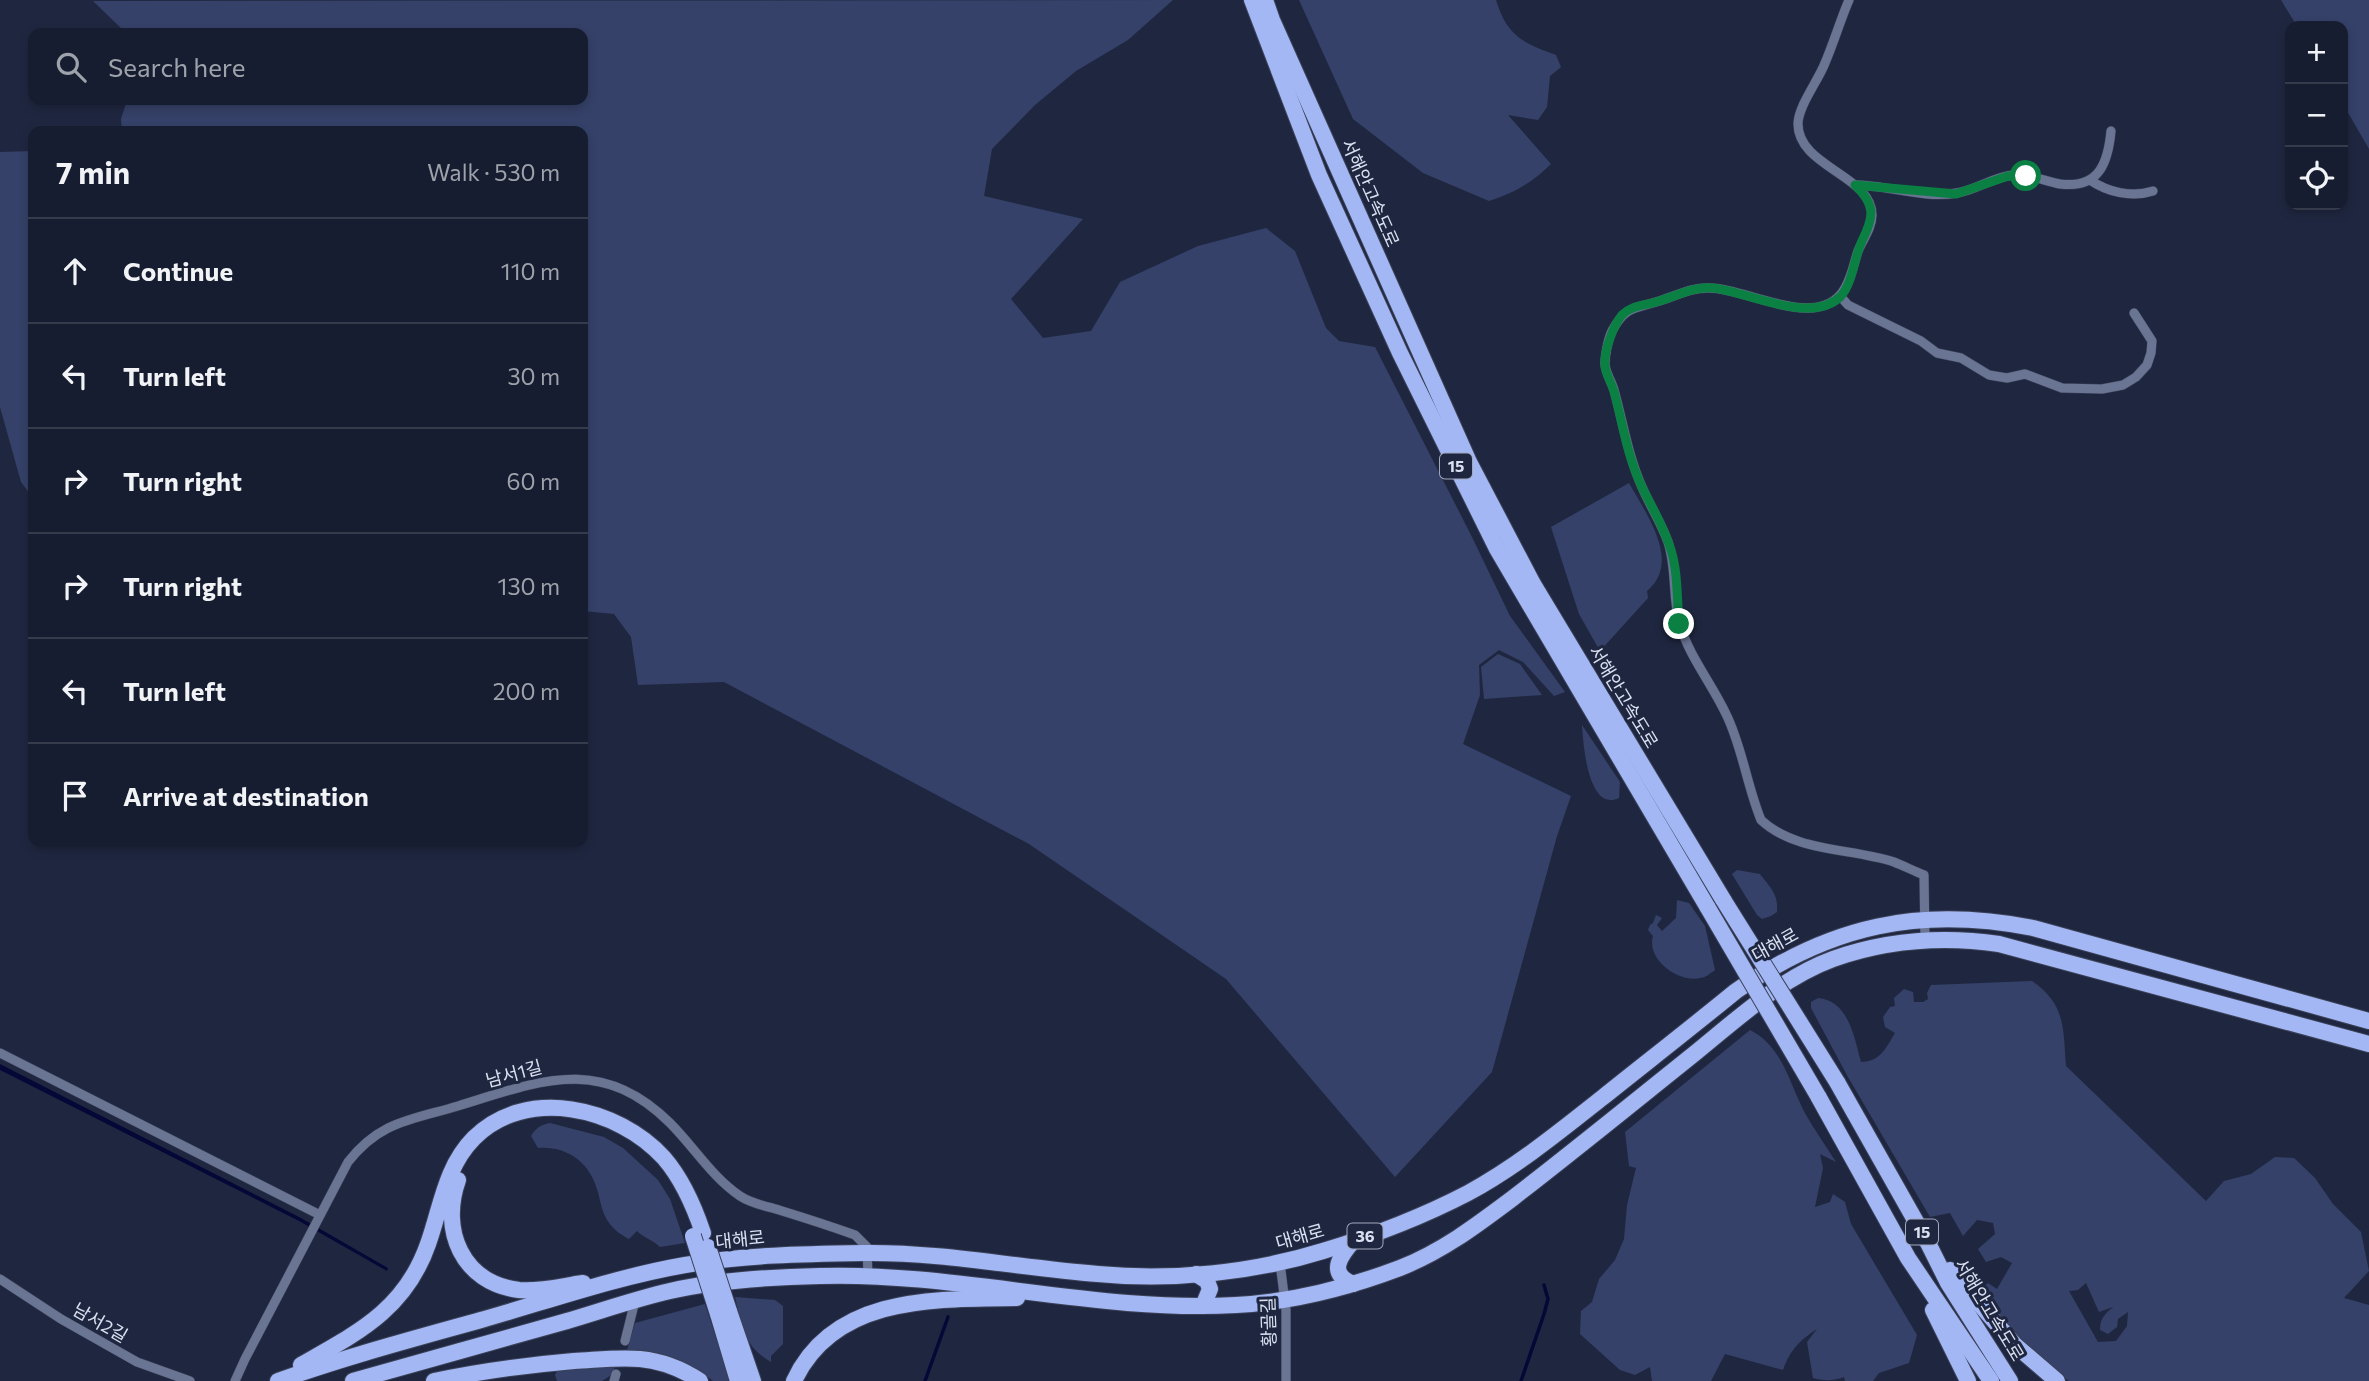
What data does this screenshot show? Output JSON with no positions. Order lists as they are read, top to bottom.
{
  "streets": {
    "highway": [
      "서해안고속도로",
      "15",
      "대해로",
      "36"
    ],
    "street": ["남서1길", "황골길", "남서2길"]
  },
  "crossings": [
    ["대해로", "남서1길"],
    ["대해로", "황골길"],
    ["36", "황골길"]
  ],
  "page": {
    "map_buttons": ["+", "−"],
    "search": "Search here",
    "heading": ["7 min", "Walk · 530 m"],
    "list": [
      ["Continue", "110 m"],
      ["Turn left", "30 m"],
      ["Turn right", "60 m"],
      ["Turn right", "130 m"],
      ["Turn left", "200 m"],
      "Arrive at destination"
    ]
  }
}
